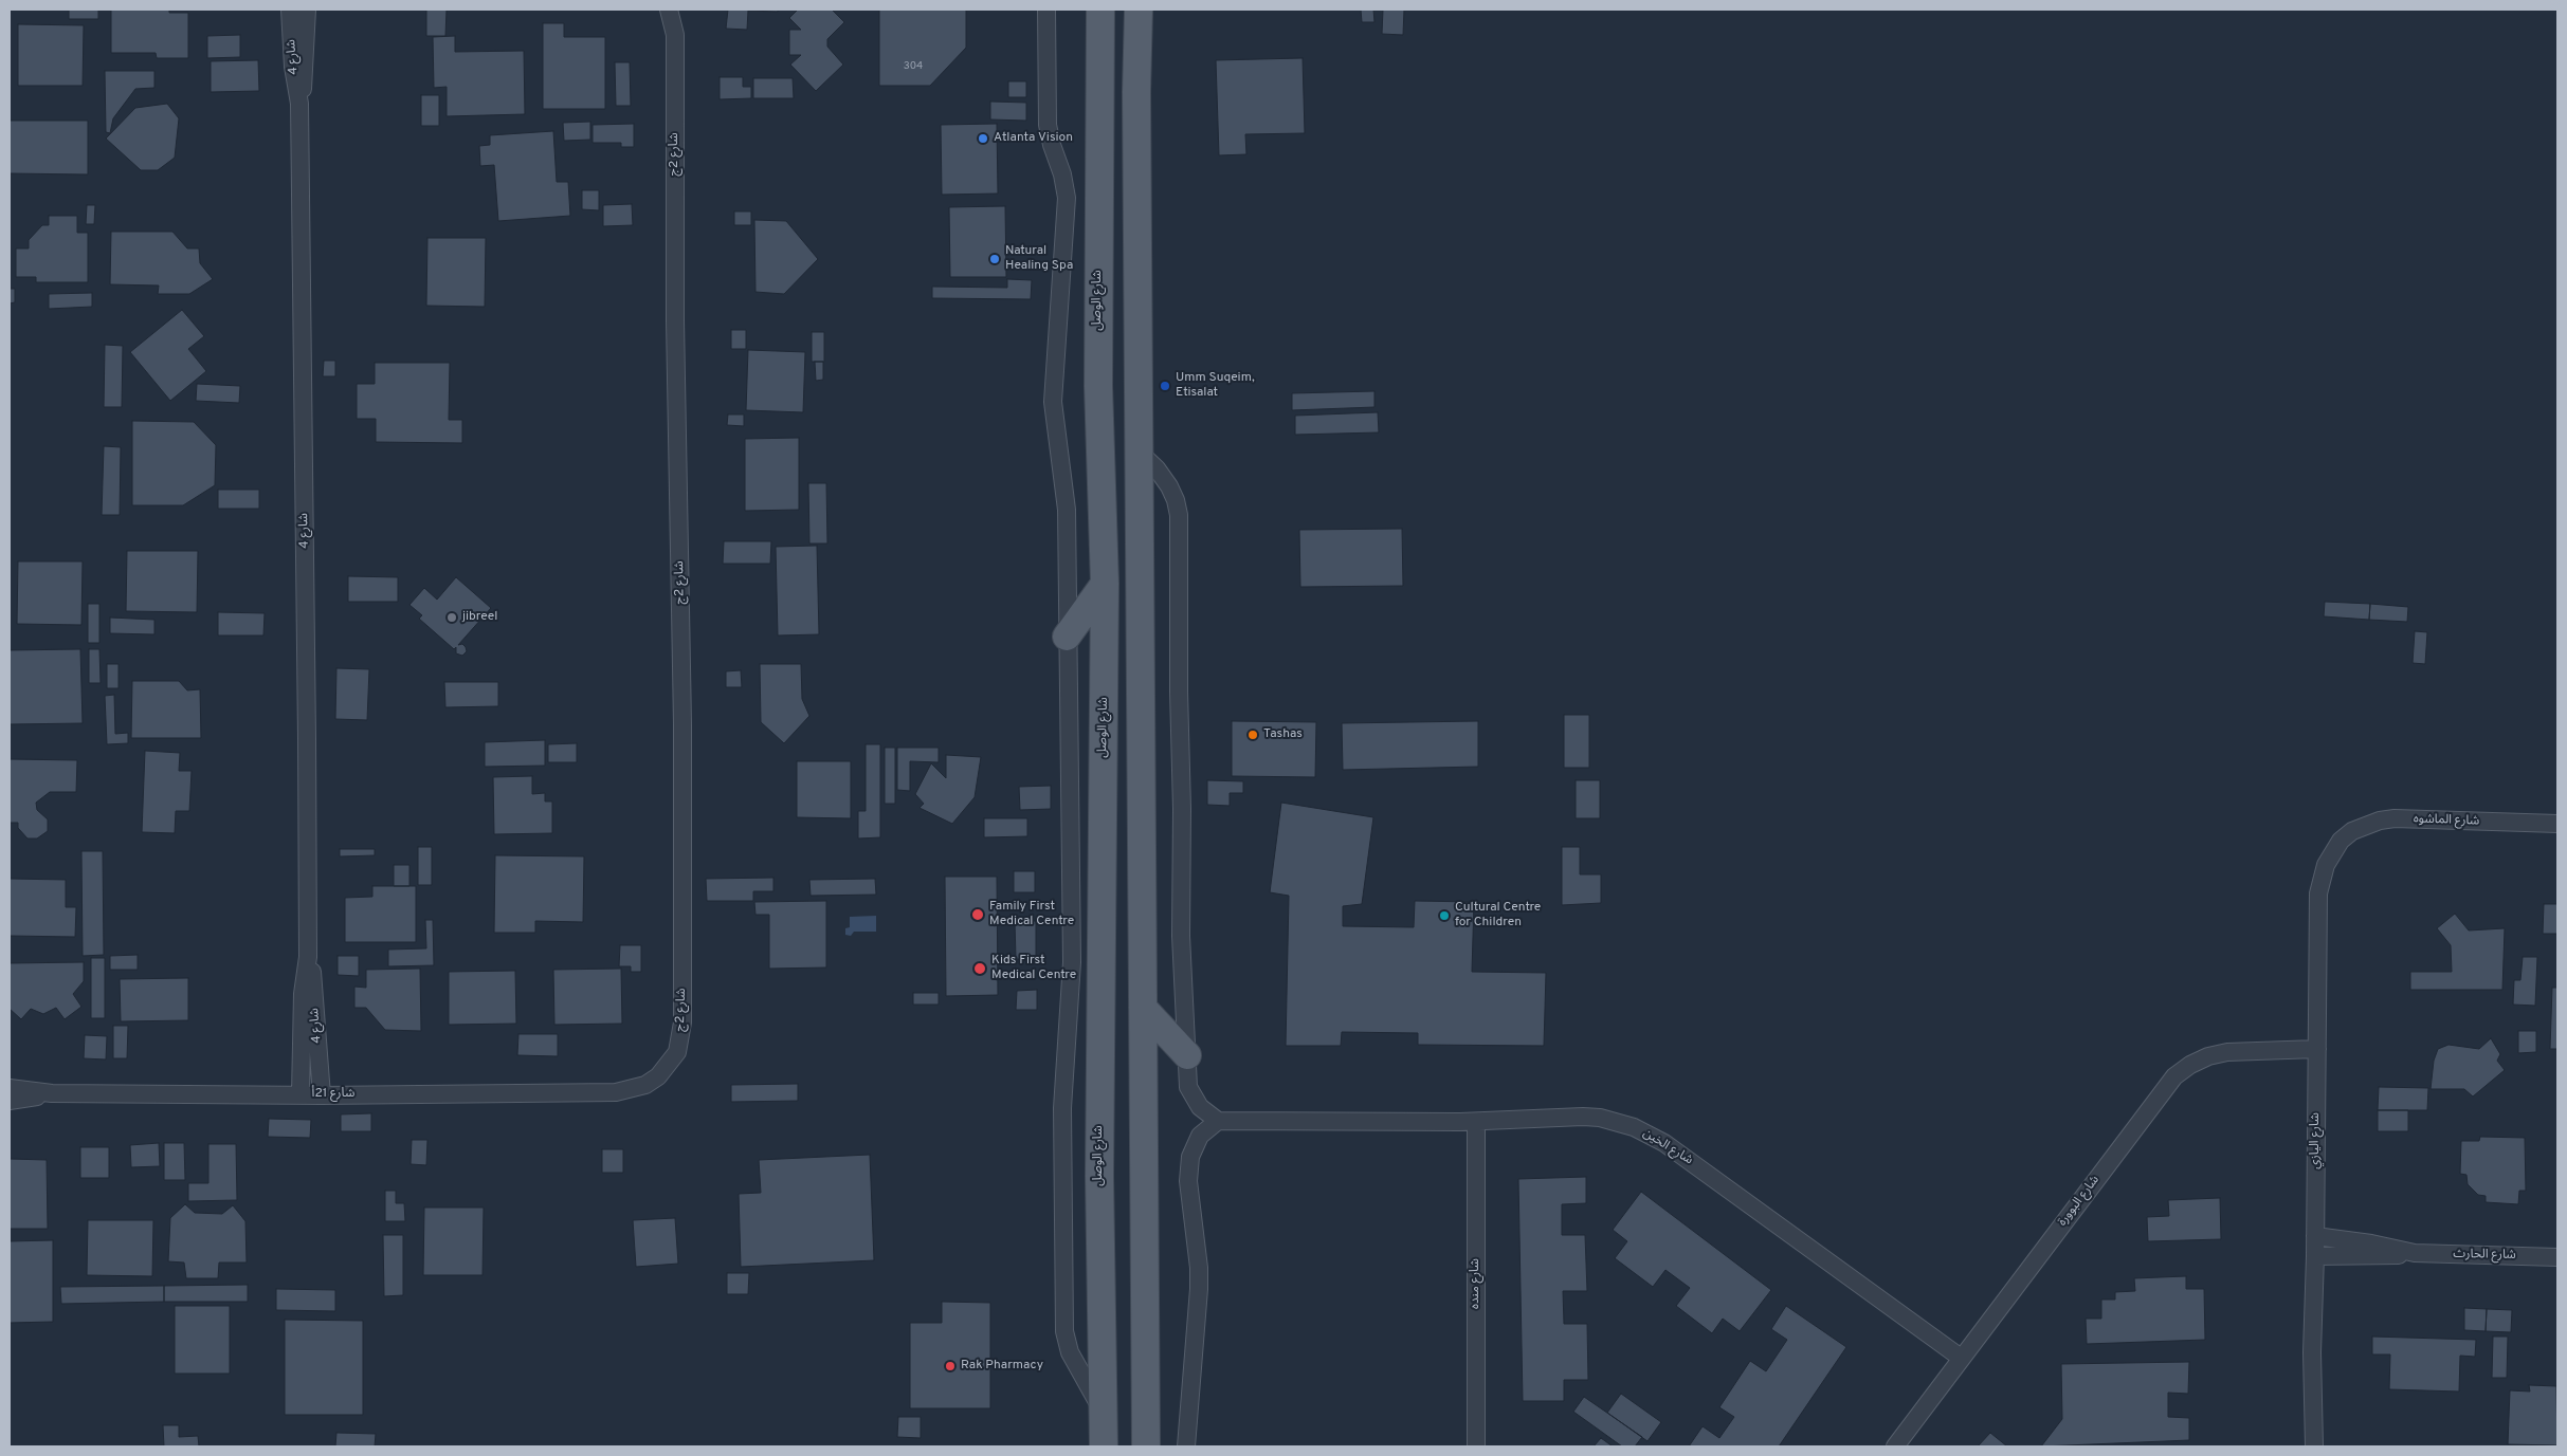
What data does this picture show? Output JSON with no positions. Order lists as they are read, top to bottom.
{
  "streets": {
    "main road": ["شارع الوصل"],
    "street": [
      "شارع 4",
      "شارع 2ج",
      "شارع الماشوه",
      "شارع 21أ",
      "شارع اليازي",
      "شارع الخين",
      "شارع البوورة",
      "شارع الحارث",
      "شارع منده"
    ]
  },
  "crossings": [
    ["شارع 4", "شارع 21أ"],
    ["شارع 2ج", "شارع 21أ"],
    ["شارع الماشوه", "شارع اليازي"],
    ["شارع اليازي", "شارع البوورة"],
    ["شارع اليازي", "شارع الحارث"],
    ["شارع الخين", "شارع البوورة"],
    ["شارع الخين", "شارع منده"]
  ],
  "places": [
    "Atlanta Vision",
    "Natural Healing Spa",
    "Umm Suqeim, Etisalat",
    "jibreel",
    "Tashas",
    "Family First Medical Centre",
    "Cultural Centre for Children",
    "Kids First Medical Centre",
    "Rak Pharmacy"
  ],
  "house_numbers": ["304"]
}
